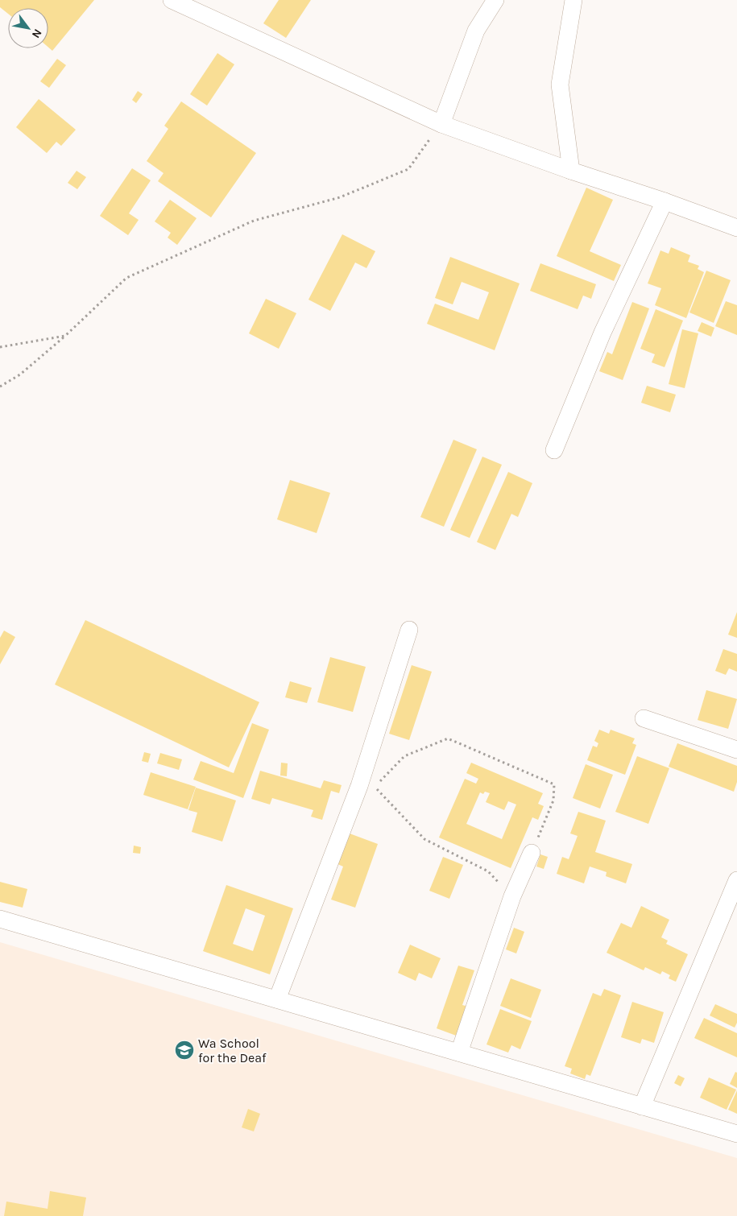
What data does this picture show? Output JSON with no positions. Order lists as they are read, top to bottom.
{
  "places": {
    "school or university": ["Wa School for the Deaf"]
  },
  "north": "bottom right"
}
